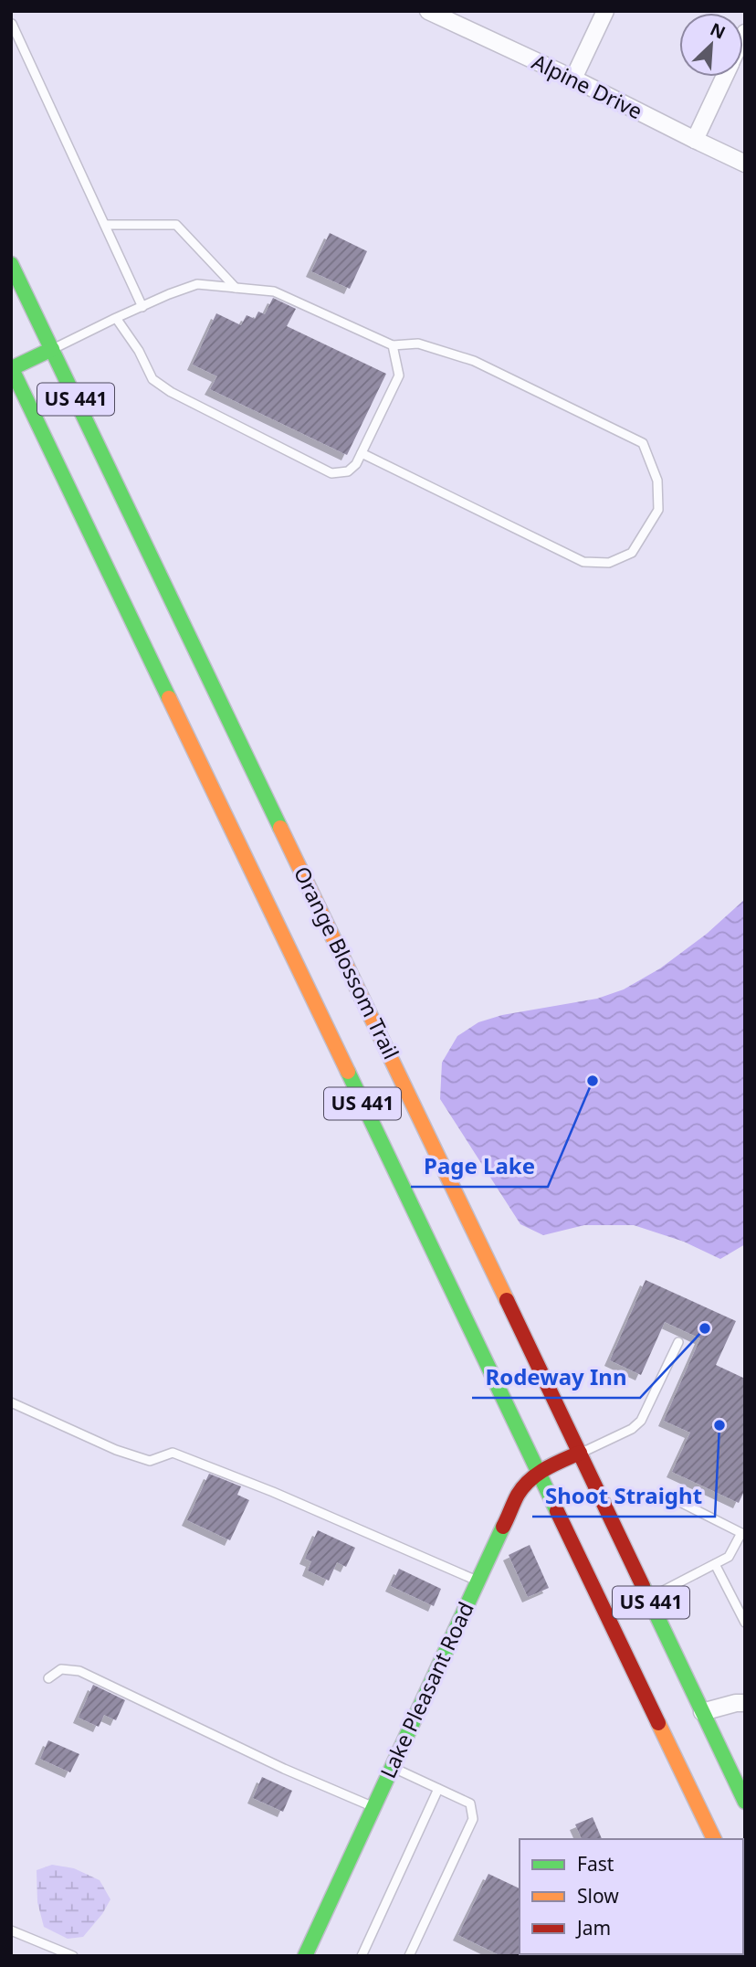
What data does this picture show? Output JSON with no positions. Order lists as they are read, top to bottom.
{
  "streets": {
    "main road": ["US 441", "Orange Blossom Trail", "Lake Pleasant Road"],
    "street": ["Alpine Drive"]
  },
  "crossings": [
    ["US 441", "Lake Pleasant Road"],
    ["Orange Blossom Trail", "Lake Pleasant Road"]
  ],
  "places": ["Page Lake", "Rodeway Inn", "Shoot Straight"],
  "legend": ["Fast", "Slow", "Jam"],
  "north": "top right"
}
